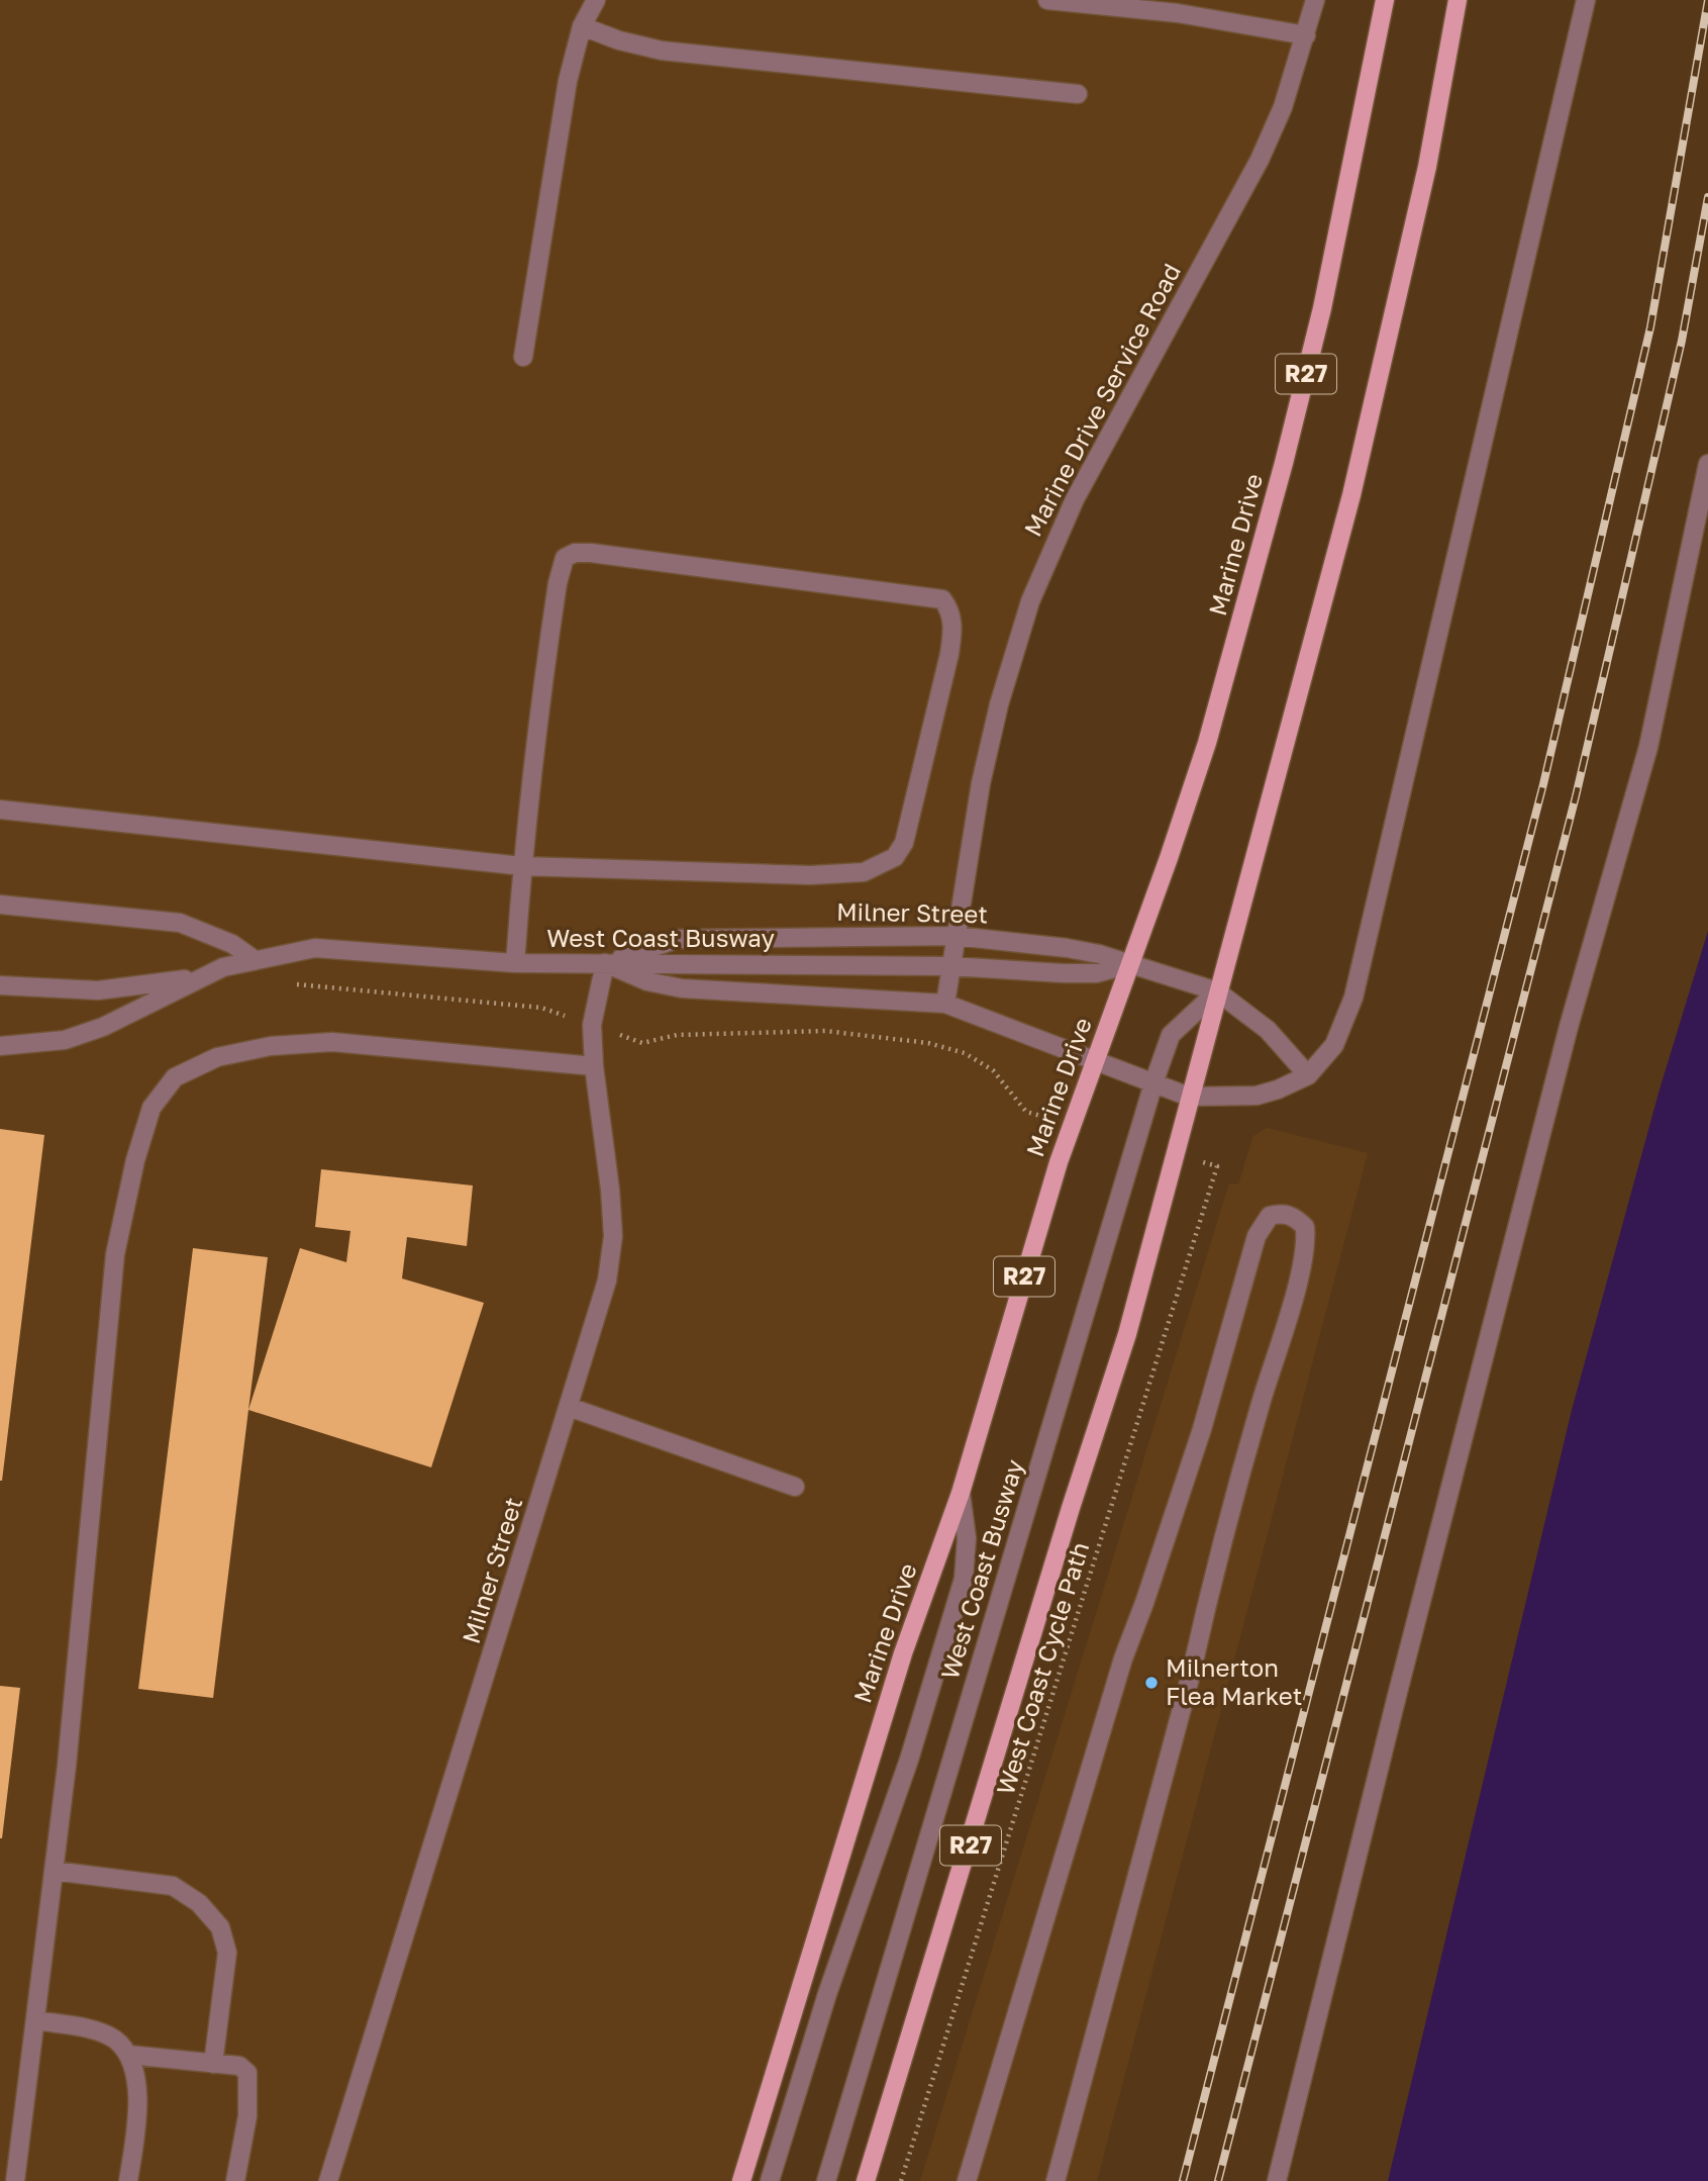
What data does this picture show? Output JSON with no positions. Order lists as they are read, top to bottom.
{
  "streets": {
    "main road": ["R27", "Marine Drive"],
    "street": ["Marine Drive Service Road", "Milner Street", "West Coast Busway"],
    "path": ["West Coast Cycle Path"]
  },
  "crossings": [
    ["R27", "Milner Street"],
    ["R27", "West Coast Busway"],
    ["Marine Drive Service Road", "Milner Street"],
    ["Marine Drive Service Road", "West Coast Busway"],
    ["Marine Drive", "Milner Street"],
    ["Marine Drive", "West Coast Busway"],
    ["Milner Street", "West Coast Busway"]
  ],
  "places": ["Milnerton Flea Market"]
}
